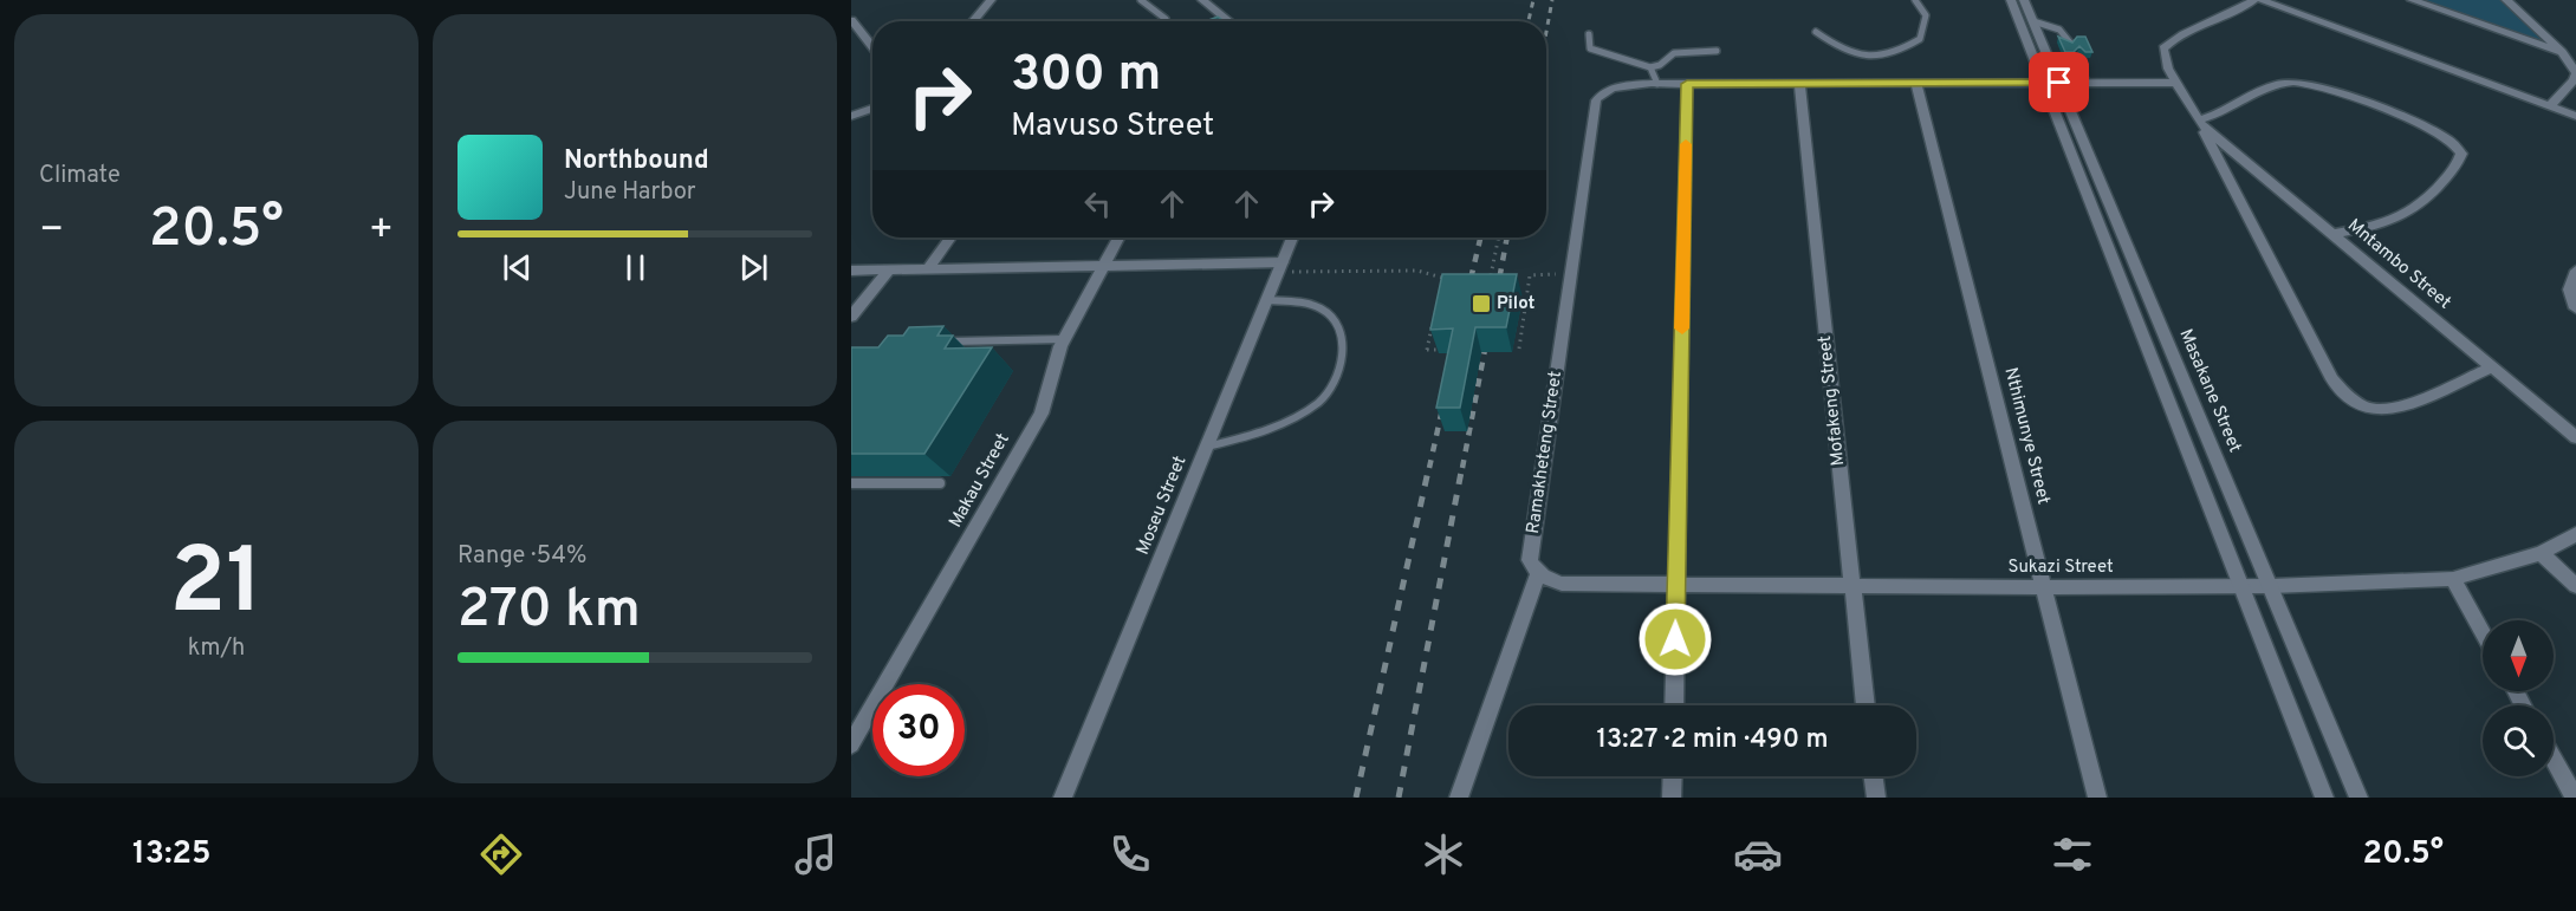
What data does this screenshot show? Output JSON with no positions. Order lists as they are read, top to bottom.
{
  "streets": {
    "street": [
      "Mntambo Street",
      "Masakane Street",
      "Mofakeng Street",
      "Nthimunye Street",
      "Ramakheteng Street",
      "Makau Street",
      "Moseu Street",
      "Sukazi Street"
    ]
  },
  "crossings": [
    ["Masakane Street", "Sukazi Street"],
    ["Mofakeng Street", "Sukazi Street"],
    ["Nthimunye Street", "Sukazi Street"],
    ["Ramakheteng Street", "Sukazi Street"]
  ],
  "places": {
    "transit": ["Pilot"]
  },
  "north": "bottom",
  "page": {
    "tile": [
      "Climate",
      ["21", "km/h"],
      ["Range · 54%", "270 km"]
    ],
    "turn": ["300 m", "Mavuso Street"],
    "song": ["Northbound", "June Harbor"],
    "heat": ["−", "20.5°", "+"],
    "limit": "30",
    "trip": "13:27 · 2 min · 490 m",
    "tabs": ["13:25", "20.5°"]
  }
}
